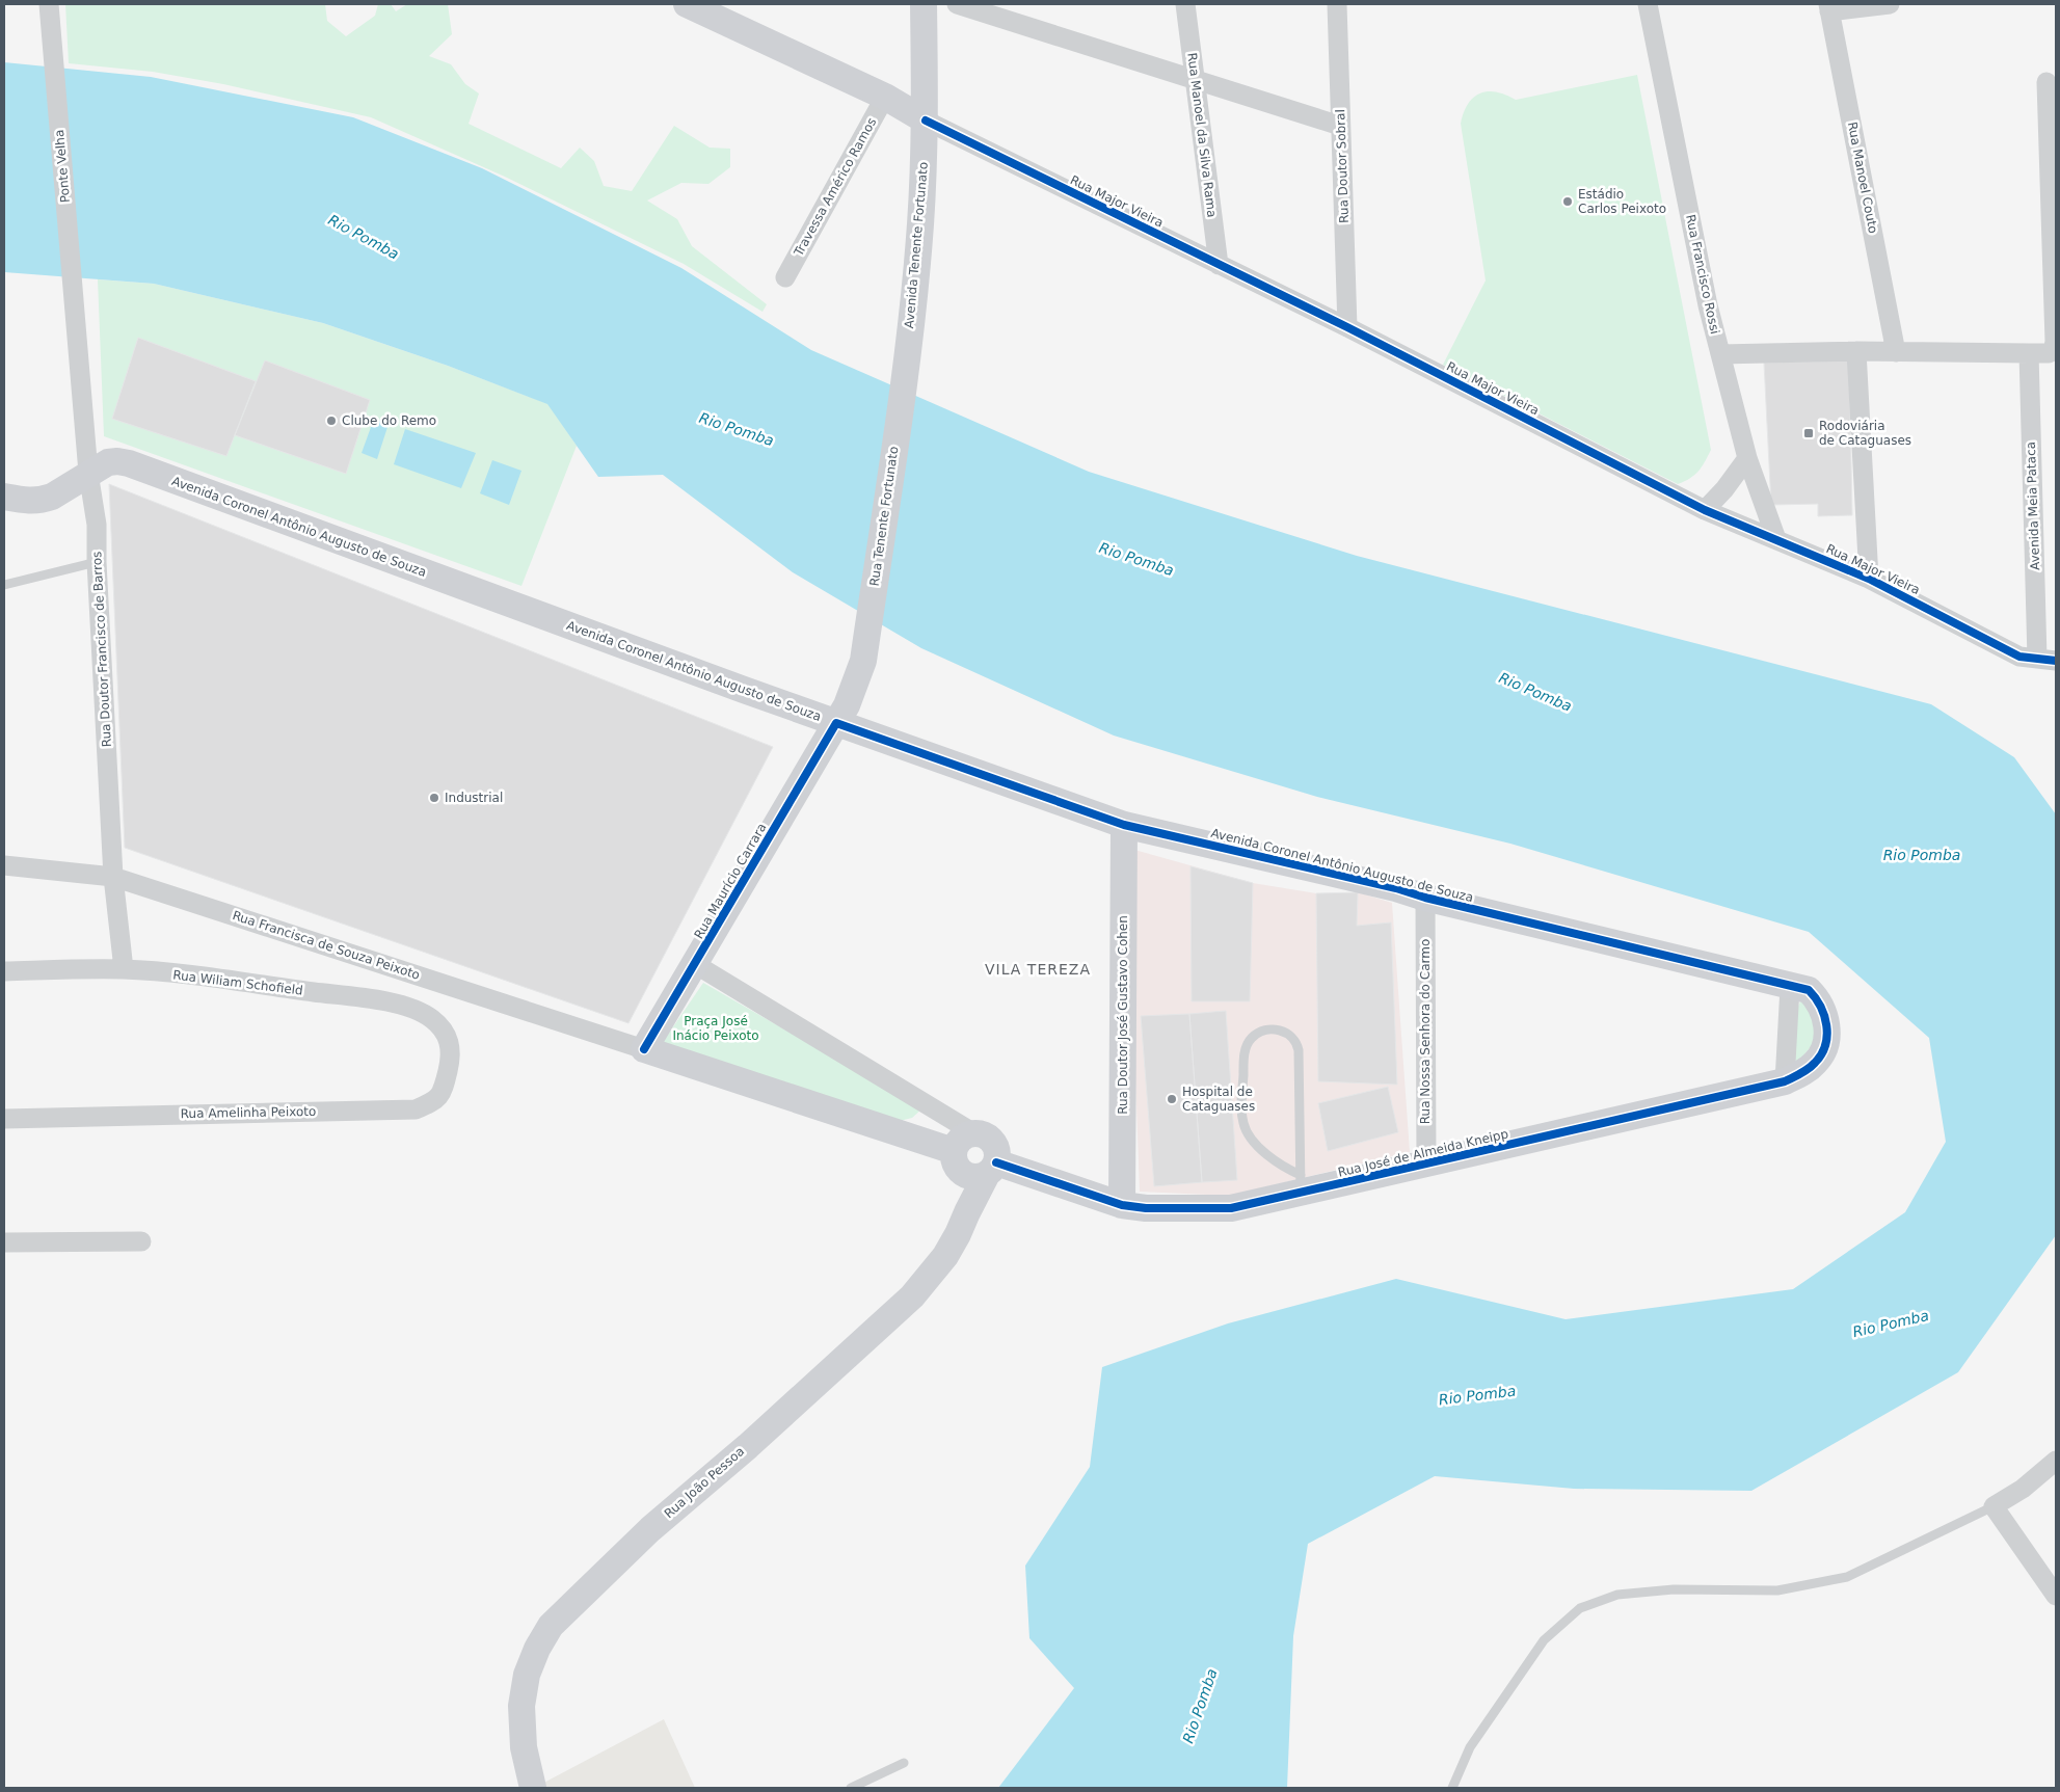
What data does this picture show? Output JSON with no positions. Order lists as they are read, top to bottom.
{
  "streets": {
    "street": [
      "Rua Manoel da Silva Rama",
      "Ponte Velha",
      "Rua Doutor Sobral",
      "Rua Manoel Couto",
      "Travessa Américo Ramos",
      "Rua Major Vieira",
      "Avenida Tenente Fortunato",
      "Rua Francisco Rossi",
      "Avenida Meia Pataca",
      "Rua Tenente Fortunato",
      "Avenida Coronel Antônio Augusto de Souza",
      "Rua Doutor Francisco de Barros",
      "Rua Maurício Carrara",
      "Rua Francisca de Souza Peixoto",
      "Rua Wiliam Schofield",
      "Rua Doutor José Gustavo Cohen",
      "Rua Nossa Senhora do Carmo",
      "Rua Amelinha Peixoto",
      "Rua José de Almeida Kneipp",
      "Rua João Pessoa"
    ]
  },
  "crossings": [
    ["Rua Manoel da Silva Rama", "Rua Major Vieira"],
    ["Ponte Velha", "Rua Doutor Francisco de Barros"],
    ["Rua Doutor Sobral", "Rua Major Vieira"],
    ["Travessa Américo Ramos", "Rua Major Vieira"],
    ["Rua Major Vieira", "Avenida Tenente Fortunato"],
    ["Rua Major Vieira", "Rua Francisco Rossi"],
    ["Rua Major Vieira", "Avenida Meia Pataca"],
    ["Avenida Tenente Fortunato", "Rua Tenente Fortunato"],
    ["Rua Tenente Fortunato", "Rua Maurício Carrara"],
    ["Avenida Coronel Antônio Augusto de Souza", "Rua Doutor Francisco de Barros"],
    ["Avenida Coronel Antônio Augusto de Souza", "Rua Maurício Carrara"],
    ["Avenida Coronel Antônio Augusto de Souza", "Rua Doutor José Gustavo Cohen"],
    ["Avenida Coronel Antônio Augusto de Souza", "Rua Nossa Senhora do Carmo"],
    ["Avenida Coronel Antônio Augusto de Souza", "Rua José de Almeida Kneipp"],
    ["Rua Doutor Francisco de Barros", "Rua Francisca de Souza Peixoto"],
    ["Rua Doutor Francisco de Barros", "Rua Wiliam Schofield"],
    ["Rua Maurício Carrara", "Rua Francisca de Souza Peixoto"],
    ["Rua Wiliam Schofield", "Rua Amelinha Peixoto"],
    ["Rua Doutor José Gustavo Cohen", "Rua José de Almeida Kneipp"],
    ["Rua Nossa Senhora do Carmo", "Rua José de Almeida Kneipp"],
    ["Rua José de Almeida Kneipp", "Rua João Pessoa"]
  ],
  "districts": ["VILA TEREZA"],
  "water": ["Rio Pomba"],
  "parks": ["Praça José Inácio Peixoto"],
  "places": {
    "other": [
      "Estádio Carlos Peixoto",
      "Clube do Remo",
      "Industrial",
      "Hospital de Cataguases"
    ],
    "transit": ["Rodoviária de Cataguases"]
  }
}
